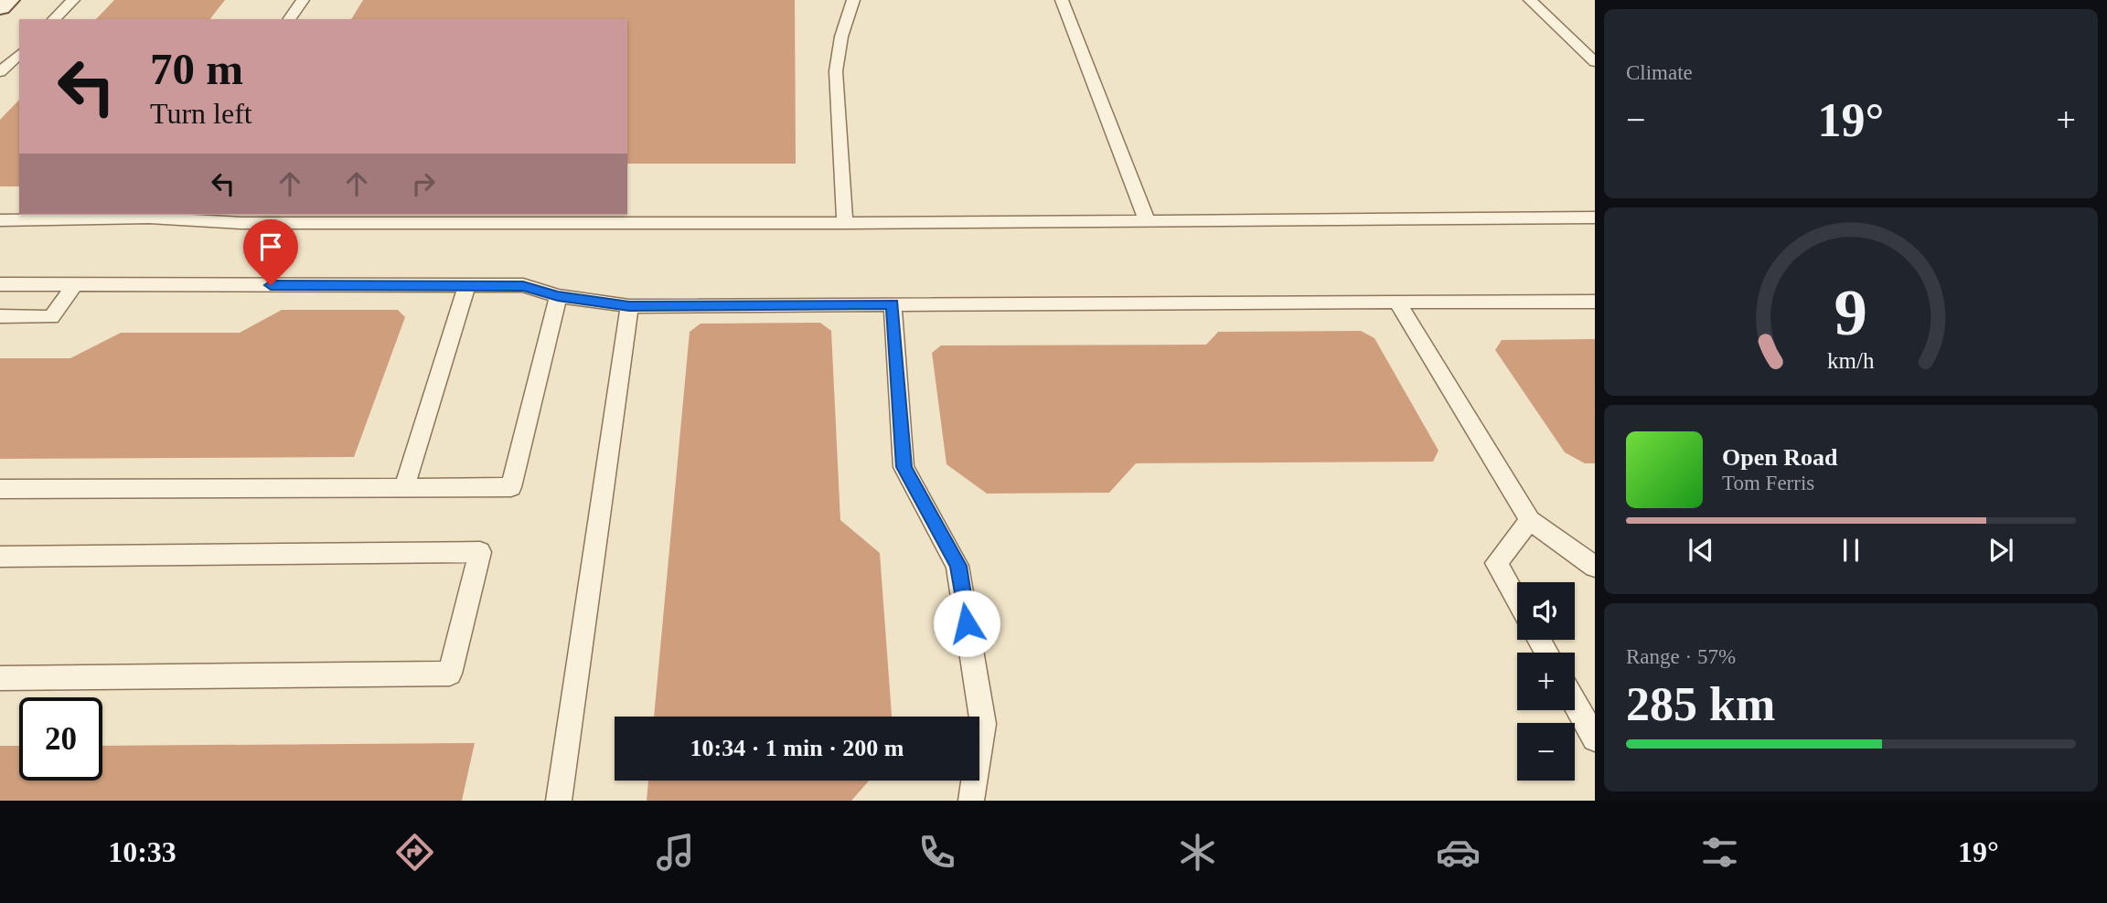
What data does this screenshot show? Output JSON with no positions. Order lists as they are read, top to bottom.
{
  "page": {
    "tile": [
      "Climate",
      ["Range · 57%", "285 km"]
    ],
    "turn": ["70 m", "Turn left"],
    "heat": ["−", "19°", "+"],
    "song": ["Open Road", "Tom Ferris"],
    "map_buttons": ["+", "−"],
    "limit": "20",
    "trip": "10:34 · 1 min · 200 m",
    "tabs": ["10:33", "19°"],
    "gauge": ["9", "km/h"]
  }
}
